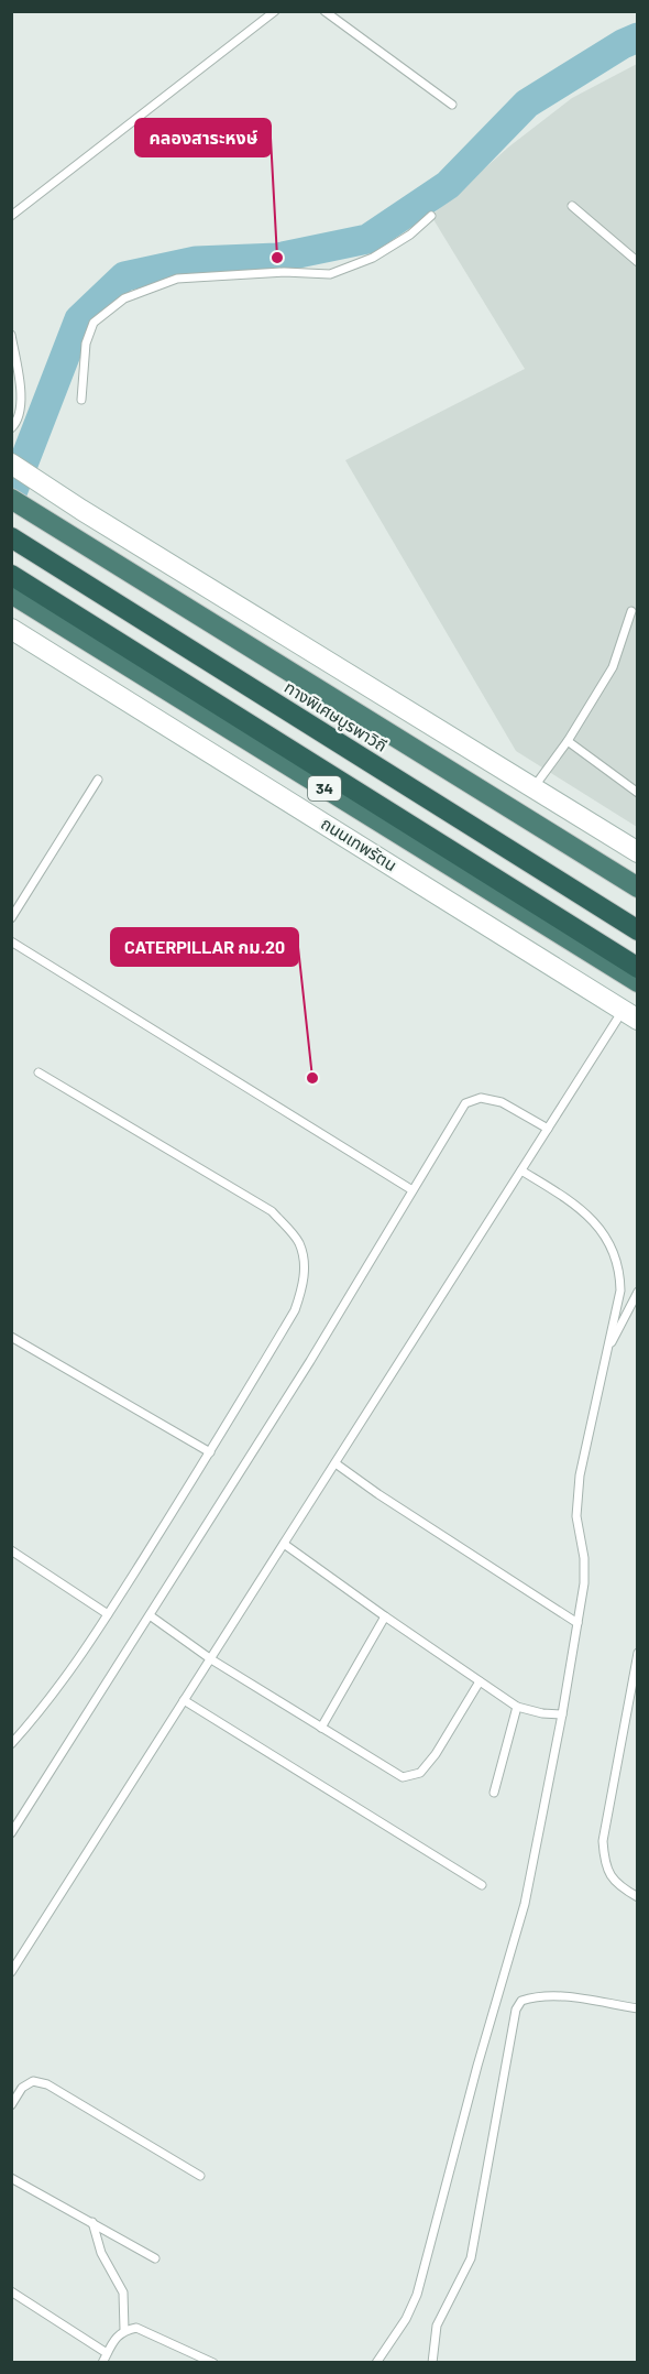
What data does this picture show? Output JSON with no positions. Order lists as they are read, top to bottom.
{
  "streets": {
    "highway": ["ทางพิเศษบูรพาวิถี", "34", "ถนนเทพรัตน"]
  },
  "places": ["คลองสาระหงษ์", "CATERPILLAR กม.20"]
}
